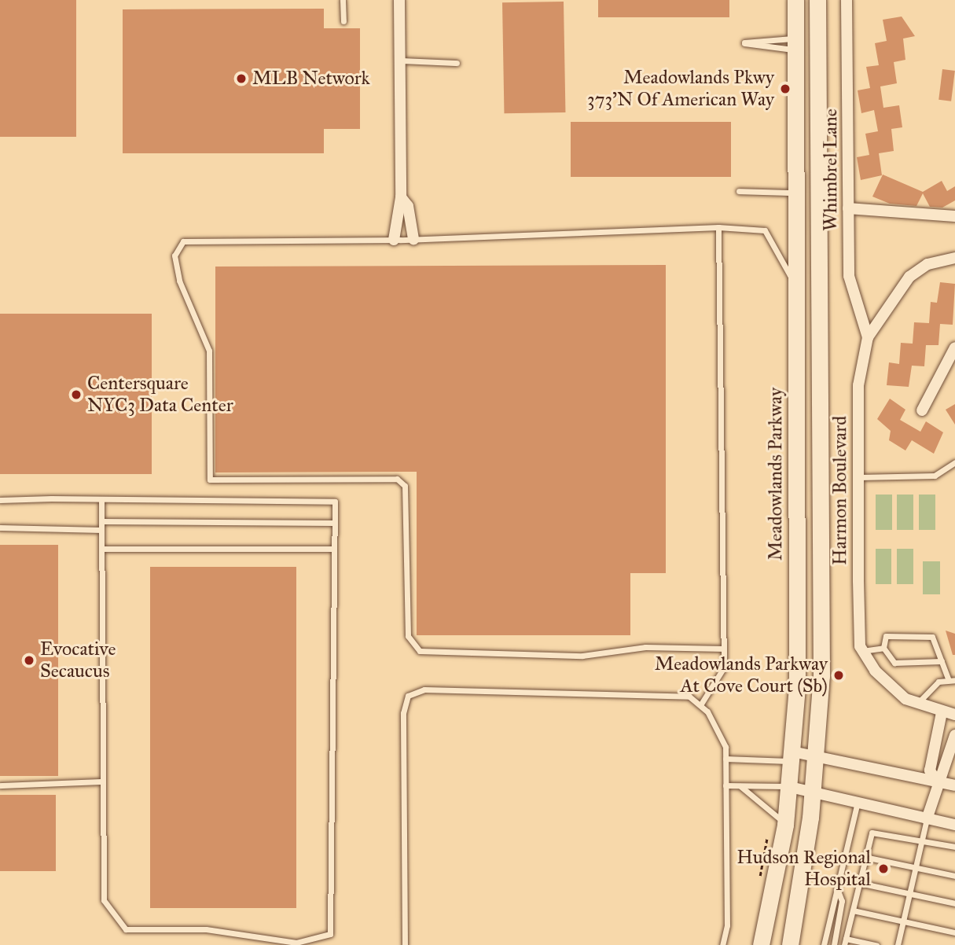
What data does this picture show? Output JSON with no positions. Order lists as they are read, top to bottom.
{
  "streets": {
    "main road": ["Meadowlands Parkway"],
    "street": ["Whimbrel Lane", "Harmon Boulevard"]
  },
  "crossings": [
    ["Whimbrel Lane", "Harmon Boulevard"]
  ],
  "places": [
    "MLB Network",
    "Meadowlands Pkwy 373'N Of American Way",
    "Centersquare NYC3 Data Center",
    "Evocative Secaucus",
    "Meadowlands Parkway At Cove Court (Sb)",
    "Hudson Regional Hospital"
  ]
}
